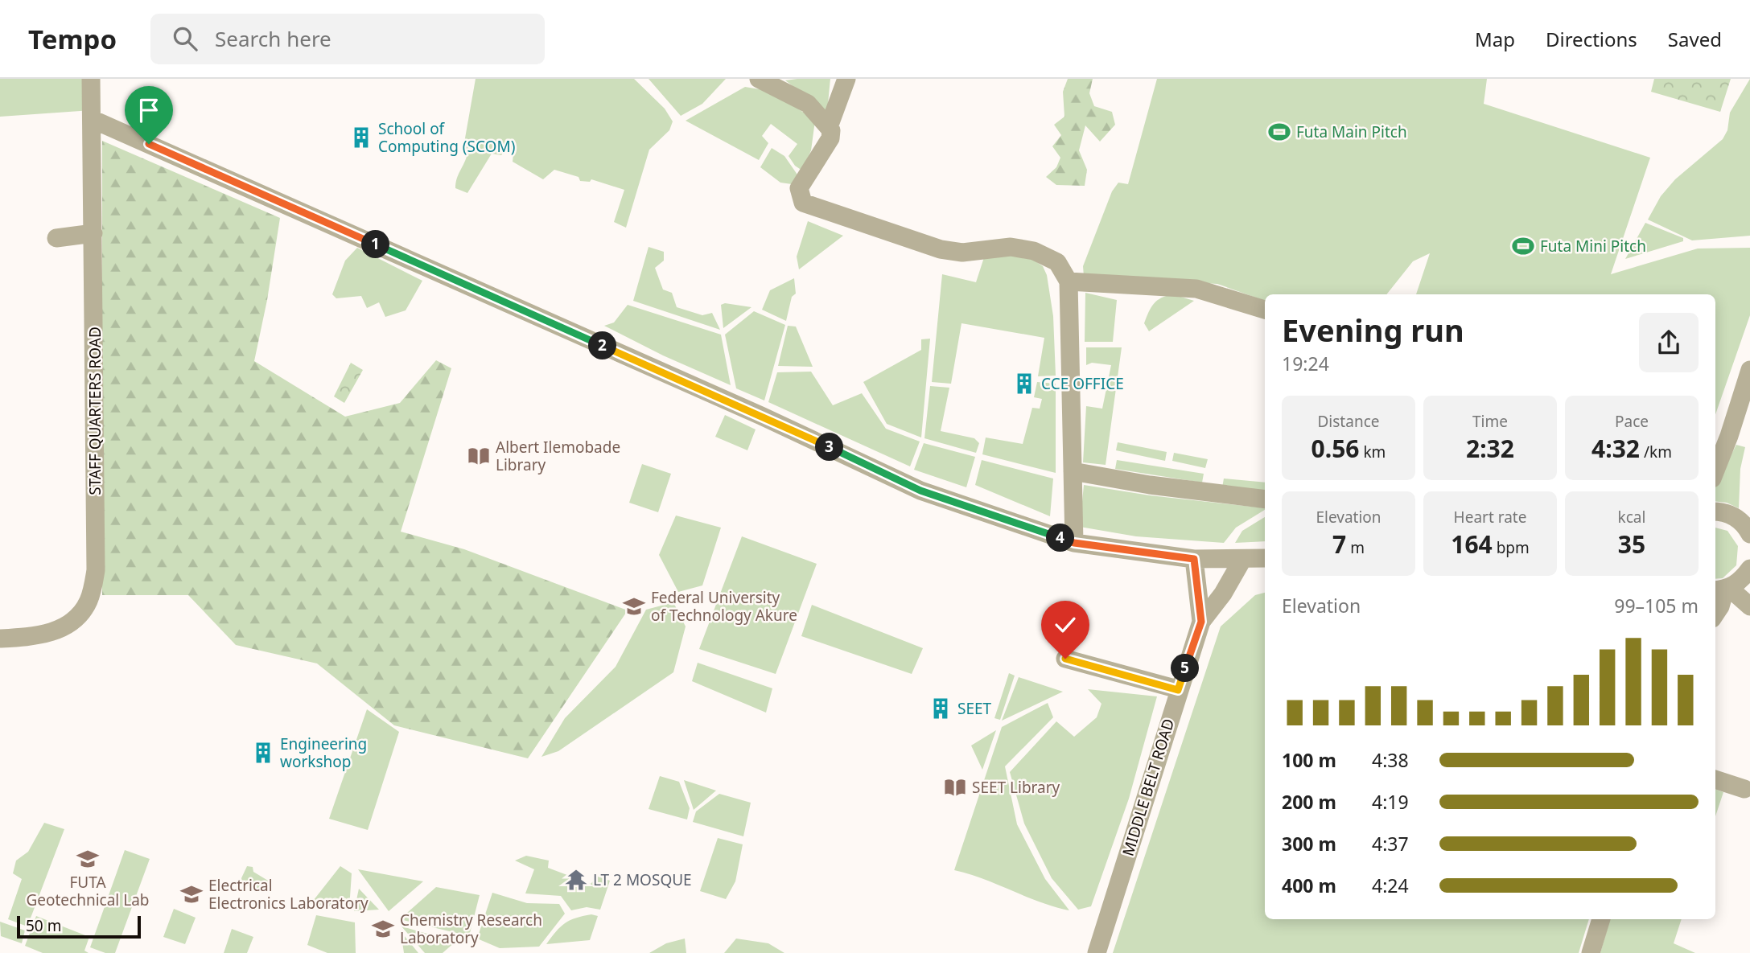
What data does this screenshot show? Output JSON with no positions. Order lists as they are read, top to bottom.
{
  "streets": {
    "street": ["STAFF QUARTERS ROAD", "MIDDLE BELT ROAD"]
  },
  "places": {
    "sports": ["Futa Main Pitch", "Futa Mini Pitch"],
    "building": [
      "School of Computing (SCOM)",
      "CCE OFFICE",
      "SEET",
      "Engineering workshop"
    ],
    "library": ["Albert Ilemobade Library", "SEET Library"],
    "school or university": [
      "Federal University of Technology Akure",
      "FUTA Geotechnical Lab",
      "Electrical Electronics Laboratory",
      "Chemistry Research Laboratory"
    ],
    "temple": ["LT 2 MOSQUE"]
  },
  "scale_bar": "50 m",
  "page": {
    "header": "Tempo",
    "search": "Search here",
    "nav": ["Map", "Directions", "Saved"],
    "pins": [
      "1",
      "2",
      "3",
      "4",
      "5"
    ],
    "heading": ["Evening run", "19:24"],
    "stats": [
      ["Distance", "0.56 km"],
      ["Time", "2:32"],
      ["Pace", "4:32 /km"],
      ["Elevation", "7 m"],
      ["Heart rate", "164 bpm"],
      ["kcal", "35"]
    ],
    "chart": ["Elevation", "99–105 m"],
    "list": [
      {
        "name": "100 m",
        "note": "4:38"
      },
      {
        "name": "200 m",
        "note": "4:19"
      },
      {
        "name": "300 m",
        "note": "4:37"
      },
      {
        "name": "400 m",
        "note": "4:24"
      }
    ],
    "scale": "50 m"
  }
}
